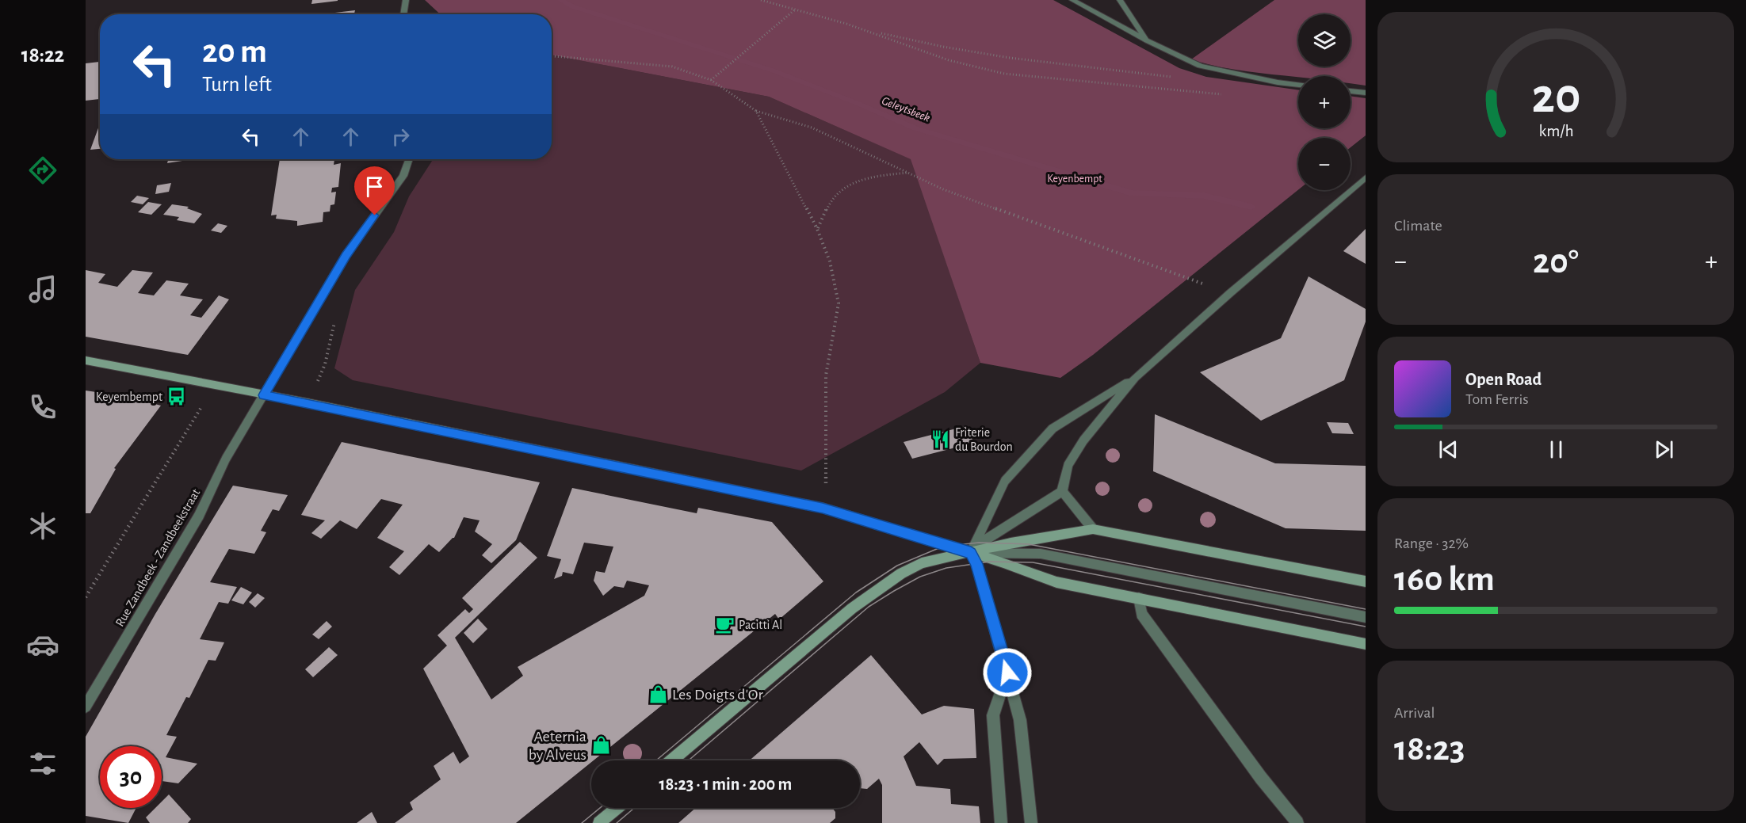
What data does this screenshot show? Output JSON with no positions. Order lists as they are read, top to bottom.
{
  "streets": {
    "street": ["Rue Zandbeek - Zandbeekstraat"]
  },
  "water": ["Geleytsbeek"],
  "parks": ["Keyenbempt"],
  "places": {
    "bus stop": ["Keyembempt"],
    "restaurant": ["Friterie du Bourdon"],
    "cafe": ["Pacitti Al"],
    "shop": ["Les Doigts d'Or", "Aeternia by Alveus"]
  },
  "page": {
    "tabs": "18:22",
    "map_buttons": ["+", "−"],
    "turn": ["20 m", "Turn left"],
    "tile": [
      "Climate",
      ["Range · 32%", "160 km"],
      ["Arrival", "18:23"]
    ],
    "heat": ["−", "20°", "+"],
    "song": ["Open Road", "Tom Ferris"],
    "limit": "30",
    "trip": "18:23 · 1 min · 200 m",
    "gauge": ["20", "km/h"]
  }
}
